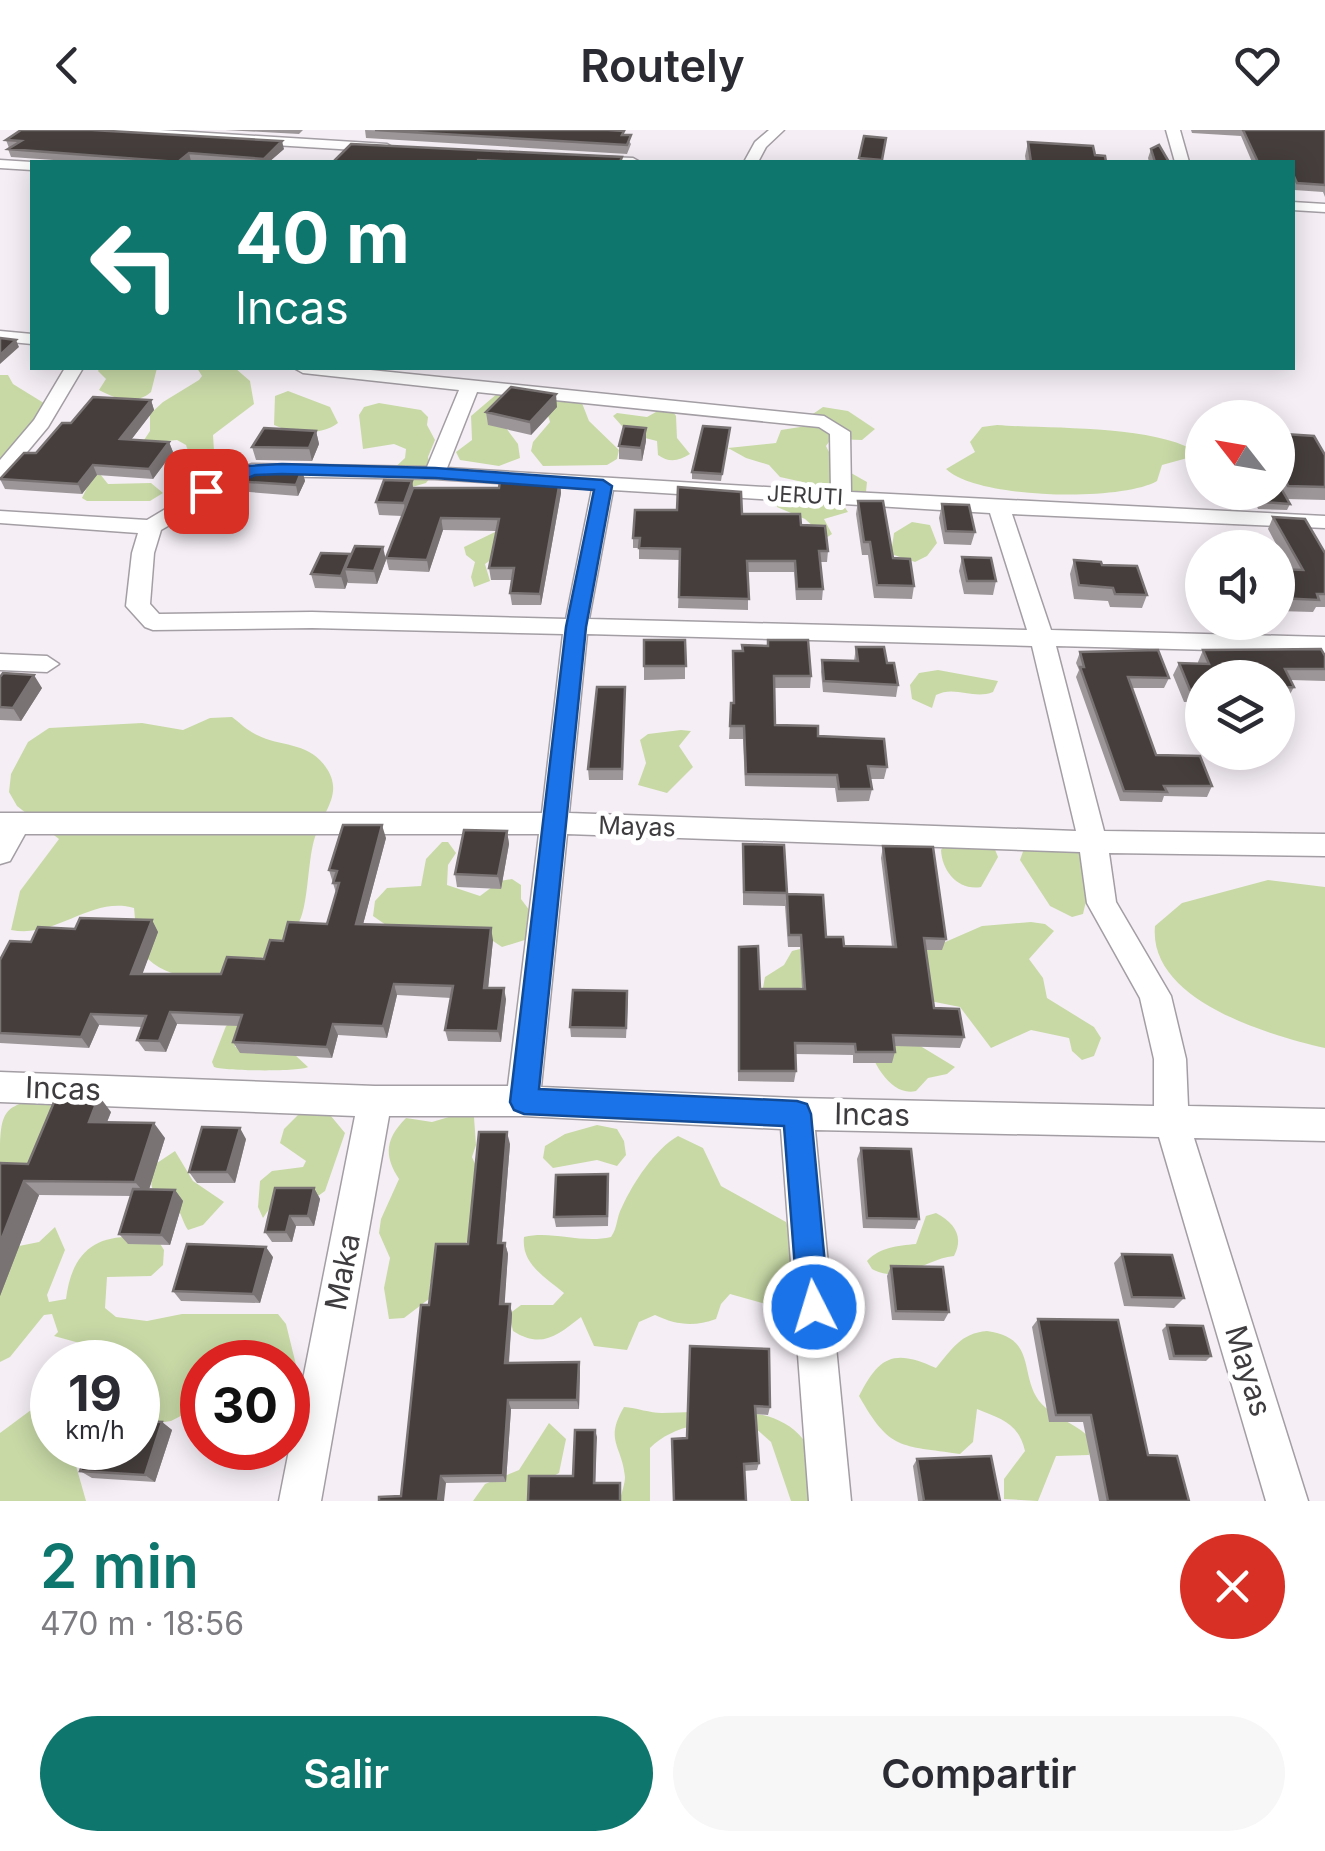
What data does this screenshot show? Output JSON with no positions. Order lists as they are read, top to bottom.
{
  "streets": {
    "street": [
      "JERUTI",
      "Mayas",
      "Incas",
      "Maka"
    ]
  },
  "crossings": [
    ["JERUTI", "Mayas"],
    ["Mayas", "Incas"],
    ["Incas", "Maka"]
  ],
  "north": "top left",
  "page": {
    "header": "Routely",
    "turn": ["40 m", "Incas"],
    "speed": "19 km/h",
    "limit": "30",
    "heading": ["2 min", "470 m · 18:56"],
    "buttons": ["Salir", "Compartir"]
  }
}
